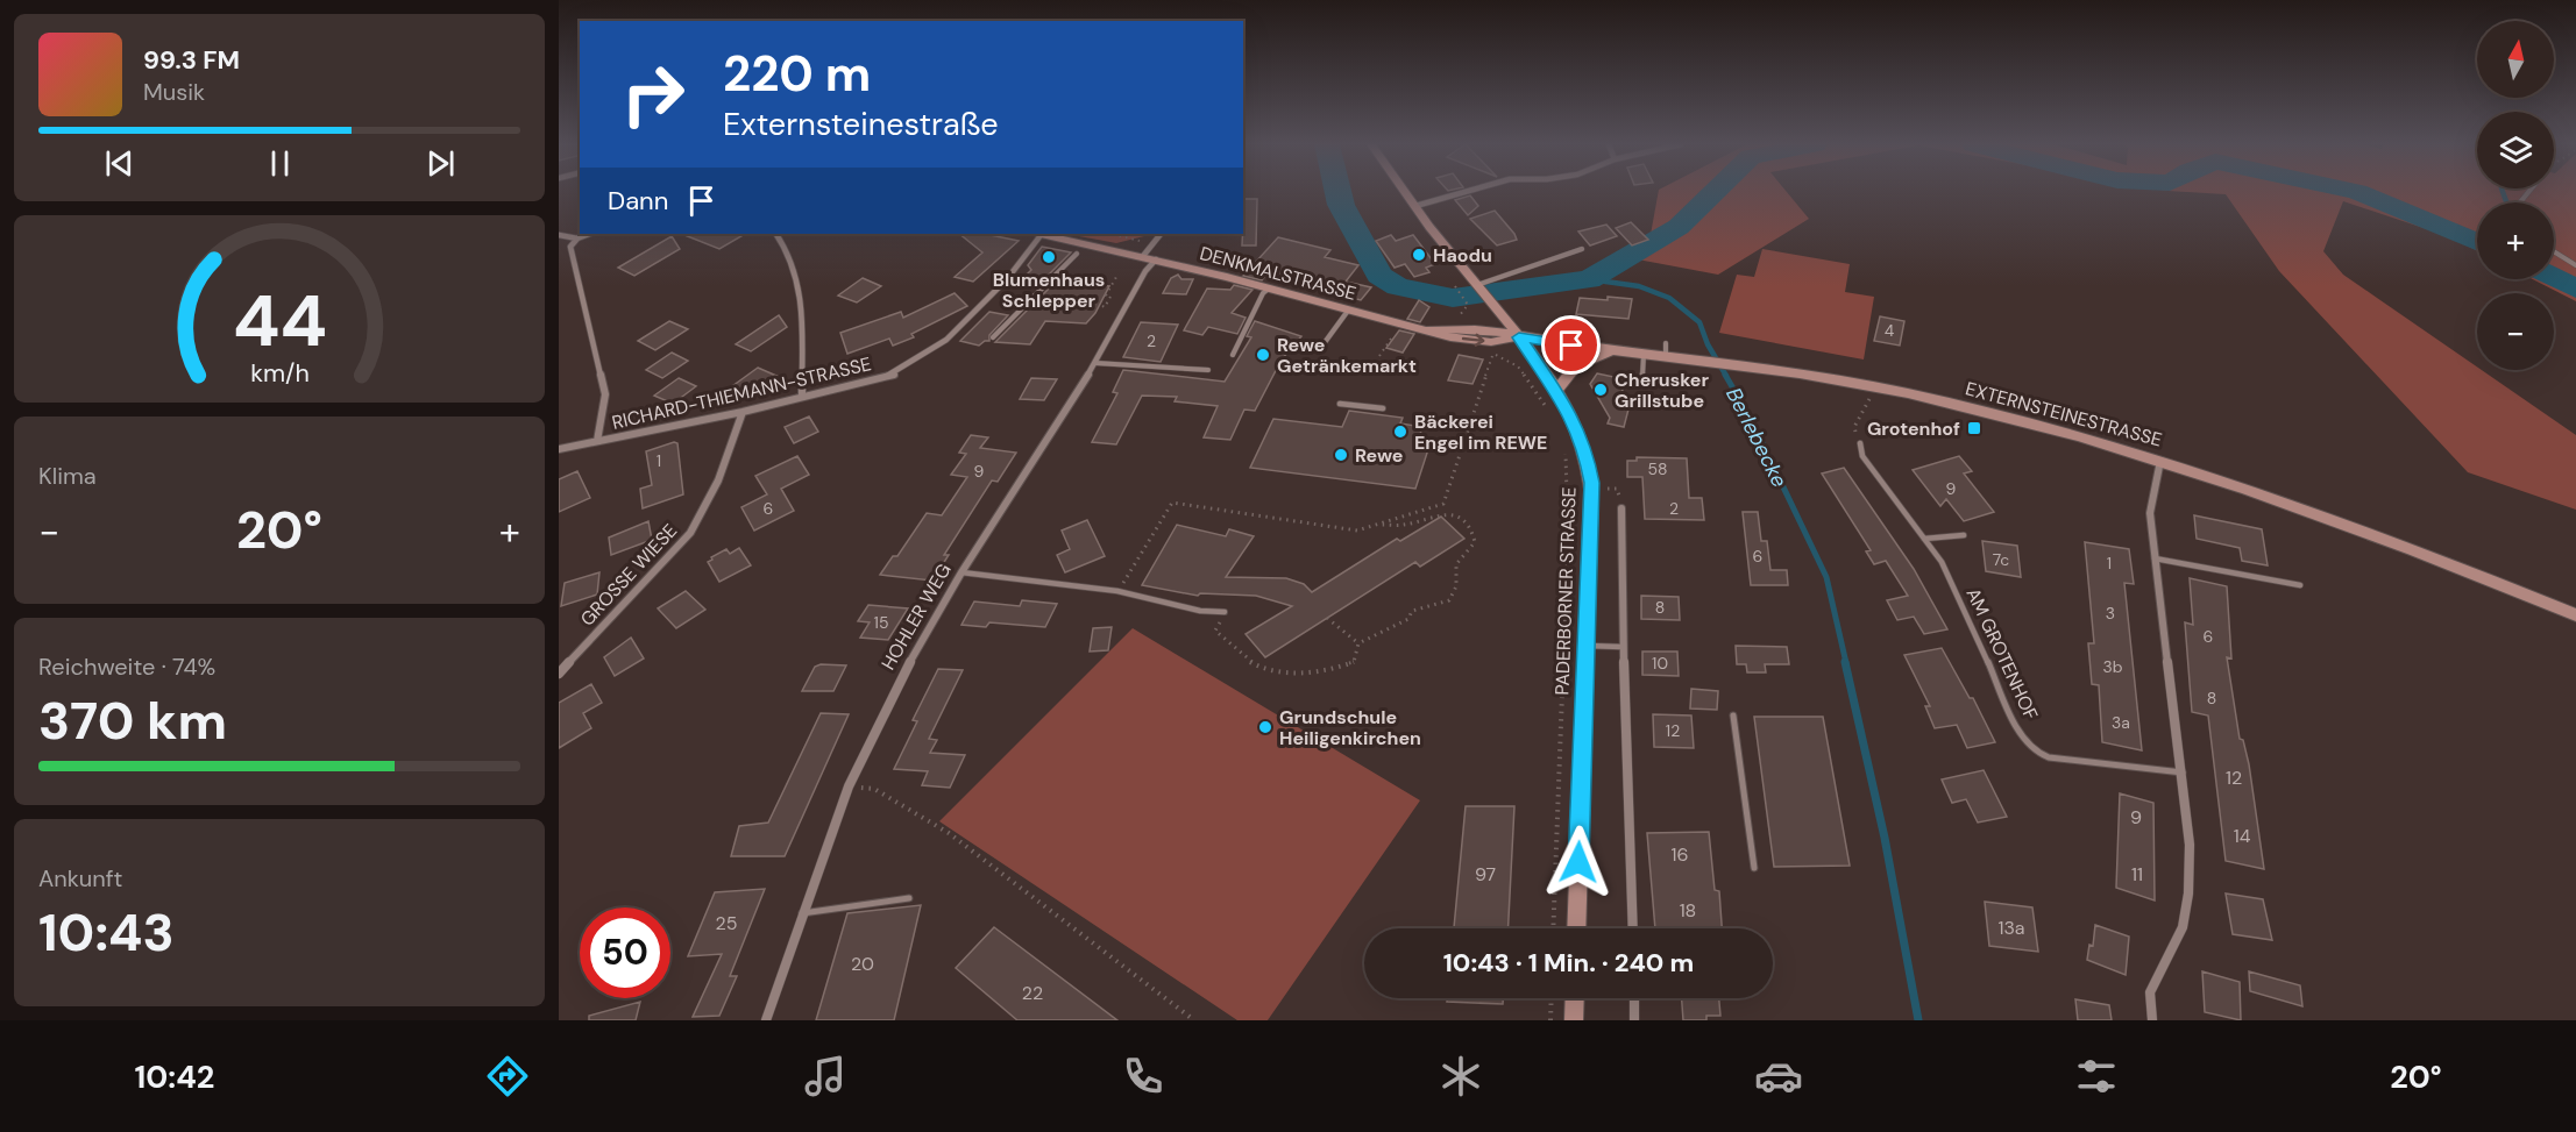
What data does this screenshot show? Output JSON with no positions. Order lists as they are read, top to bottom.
{
  "streets": {
    "main road": ["DENKMALSTRASSE", "EXTERNSTEINESTRASSE", "PADERBORNER STRASSE"],
    "street": ["RICHARD-THIEMANN-STRASSE", "GROSSE WIESE", "HOHLER WEG"],
    "lane": ["AM GROTENHOF"]
  },
  "crossings": [
    ["DENKMALSTRASSE", "EXTERNSTEINESTRASSE"],
    ["DENKMALSTRASSE", "PADERBORNER STRASSE"],
    ["DENKMALSTRASSE", "HOHLER WEG"],
    ["RICHARD-THIEMANN-STRASSE", "GROSSE WIESE"],
    ["EXTERNSTEINESTRASSE", "PADERBORNER STRASSE"]
  ],
  "water": ["Berlebecke"],
  "places": {
    "other": [
      "Haodu",
      "Blumenhaus Schlepper",
      "Rewe Getränkemarkt",
      "Cherusker Grillstube",
      "Bäckerei Engel im REWE",
      "Rewe",
      "Grundschule Heiligenkirchen"
    ],
    "transit": ["Grotenhof"]
  },
  "house_numbers": [
    "4",
    "2",
    "1",
    "58",
    "9",
    "9",
    "6",
    "2",
    "6",
    "7c",
    "1",
    "8",
    "3",
    "15",
    "6",
    "10",
    "3b",
    "8",
    "3a",
    "12",
    "12",
    "9",
    "14",
    "16",
    "97",
    "11",
    "18",
    "25",
    "13a",
    "20",
    "22"
  ],
  "north": "top",
  "page": {
    "map_buttons": ["+", "−"],
    "turn": ["220 m", "Externsteinestraße"],
    "song": ["99.3 FM", "Musik"],
    "then": "Dann",
    "tile": [
      "Klima",
      ["Reichweite · 74%", "370 km"],
      ["Ankunft", "10:43"]
    ],
    "heat": ["−", "20°", "+"],
    "limit": "50",
    "trip": "10:43 · 1 Min. · 240 m",
    "tabs": ["10:42", "20°"],
    "gauge": ["44", "km/h"]
  }
}
